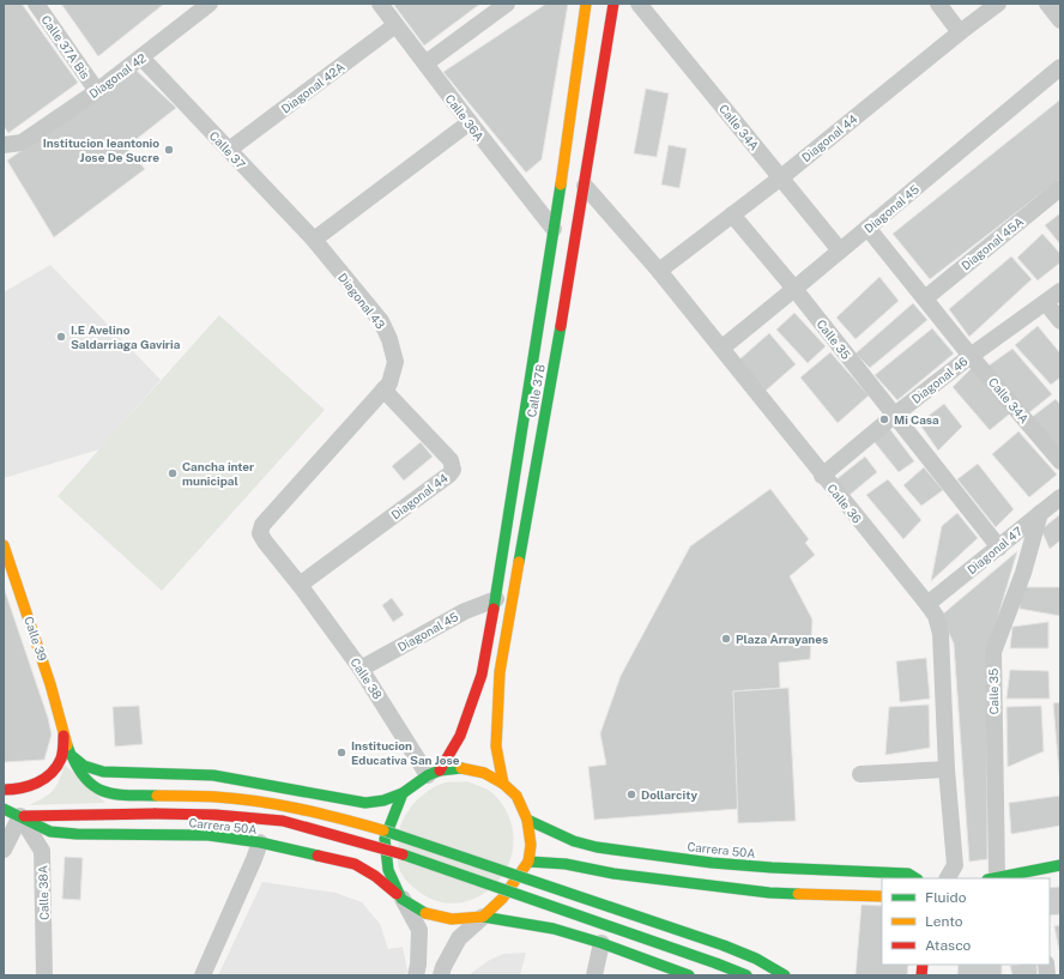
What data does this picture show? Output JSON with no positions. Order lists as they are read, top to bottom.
{
  "streets": {
    "main road": ["Calle 37B", "Calle 39", "Carrera 50A"],
    "street": [
      "Calle 37A Bis",
      "Diagonal 42",
      "Diagonal 42A",
      "Calle 36A",
      "Calle 34A",
      "Diagonal 44",
      "Calle 37",
      "Diagonal 45",
      "Diagonal 45A",
      "Diagonal 43",
      "Calle 35",
      "Diagonal 46",
      "Calle 36",
      "Diagonal 47",
      "Calle 38",
      "Calle 38A"
    ]
  },
  "crossings": [
    ["Calle 37A Bis", "Diagonal 42"],
    ["Diagonal 42", "Calle 37"],
    ["Diagonal 42A", "Calle 36A"],
    ["Diagonal 42A", "Calle 37"],
    ["Calle 36A", "Calle 37B"],
    ["Calle 34A", "Diagonal 44"],
    ["Calle 34A", "Diagonal 45"],
    ["Calle 34A", "Diagonal 45A"],
    ["Calle 34A", "Diagonal 46"],
    ["Diagonal 44", "Diagonal 43"],
    ["Diagonal 44", "Calle 35"],
    ["Diagonal 44", "Calle 36"],
    ["Diagonal 44", "Calle 38"],
    ["Calle 37", "Diagonal 43"],
    ["Diagonal 45", "Calle 35"],
    ["Diagonal 45", "Calle 37B"],
    ["Diagonal 45", "Calle 36"],
    ["Diagonal 45", "Calle 38"],
    ["Diagonal 43", "Calle 38"],
    ["Calle 35", "Diagonal 46"],
    ["Calle 35", "Diagonal 47"],
    ["Diagonal 46", "Calle 36"],
    ["Calle 37B", "Calle 36"],
    ["Calle 37B", "Calle 38"],
    ["Calle 37B", "Carrera 50A"],
    ["Calle 36", "Diagonal 47"],
    ["Calle 38", "Carrera 50A"],
    ["Carrera 50A", "Calle 38A"]
  ],
  "places": [
    "Institucion Ieantonio Jose De Sucre",
    "I.E Avelino Saldarriaga Gaviria",
    "Mi Casa",
    "Cancha inter municipal",
    "Plaza Arrayanes",
    "Institucion Educativa San Jose",
    "Dollarcity"
  ],
  "legend": ["Fluido", "Lento", "Atasco"]
}
